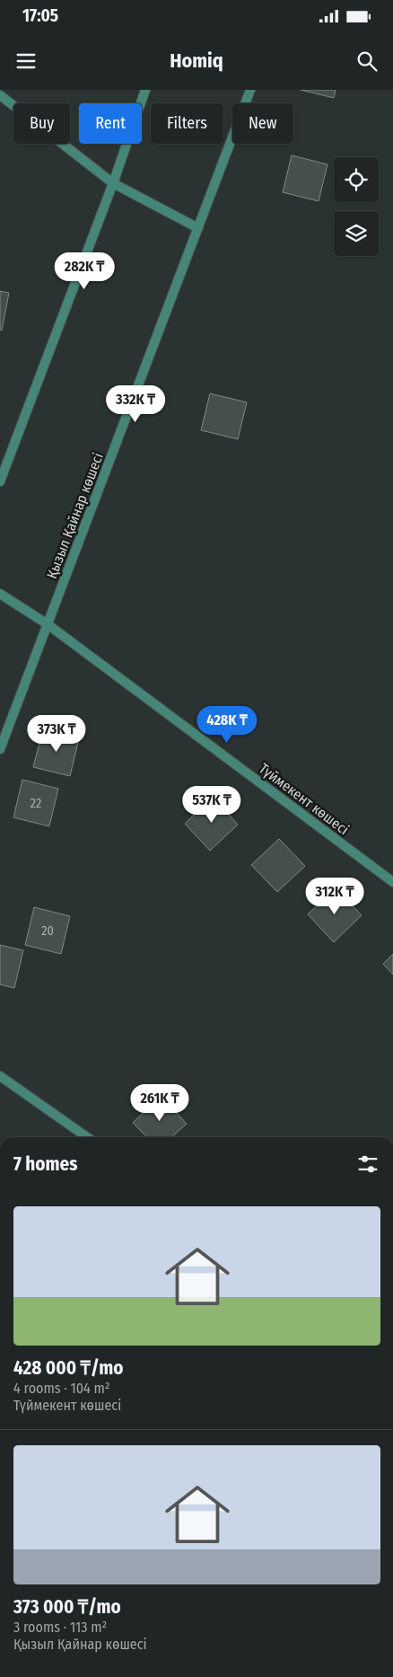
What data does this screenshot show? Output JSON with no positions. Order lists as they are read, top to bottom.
{
  "streets": {
    "street": ["Қызыл Қайнар көшесі", "Түймекент көшесі"]
  },
  "crossings": [
    ["Қызыл Қайнар көшесі", "Түймекент көшесі"]
  ],
  "house_numbers": ["22", "20"],
  "page": {
    "status": "17:05",
    "header": "Homiq",
    "chip": [
      "Buy",
      "Rent",
      "Filters",
      "New"
    ],
    "price": [
      "282K ₸",
      "332K ₸",
      "428K ₸",
      "373K ₸",
      "537K ₸",
      "312K ₸",
      "261K ₸"
    ],
    "heading": "7 homes",
    "list": [
      {
        "name": "428 000 ₸/mo",
        "note": "4 rooms · 104 m² · Түймекент көшесі"
      },
      {
        "name": "373 000 ₸/mo",
        "note": "3 rooms · 113 m² · Қызыл Қайнар көшесі"
      }
    ]
  }
}
